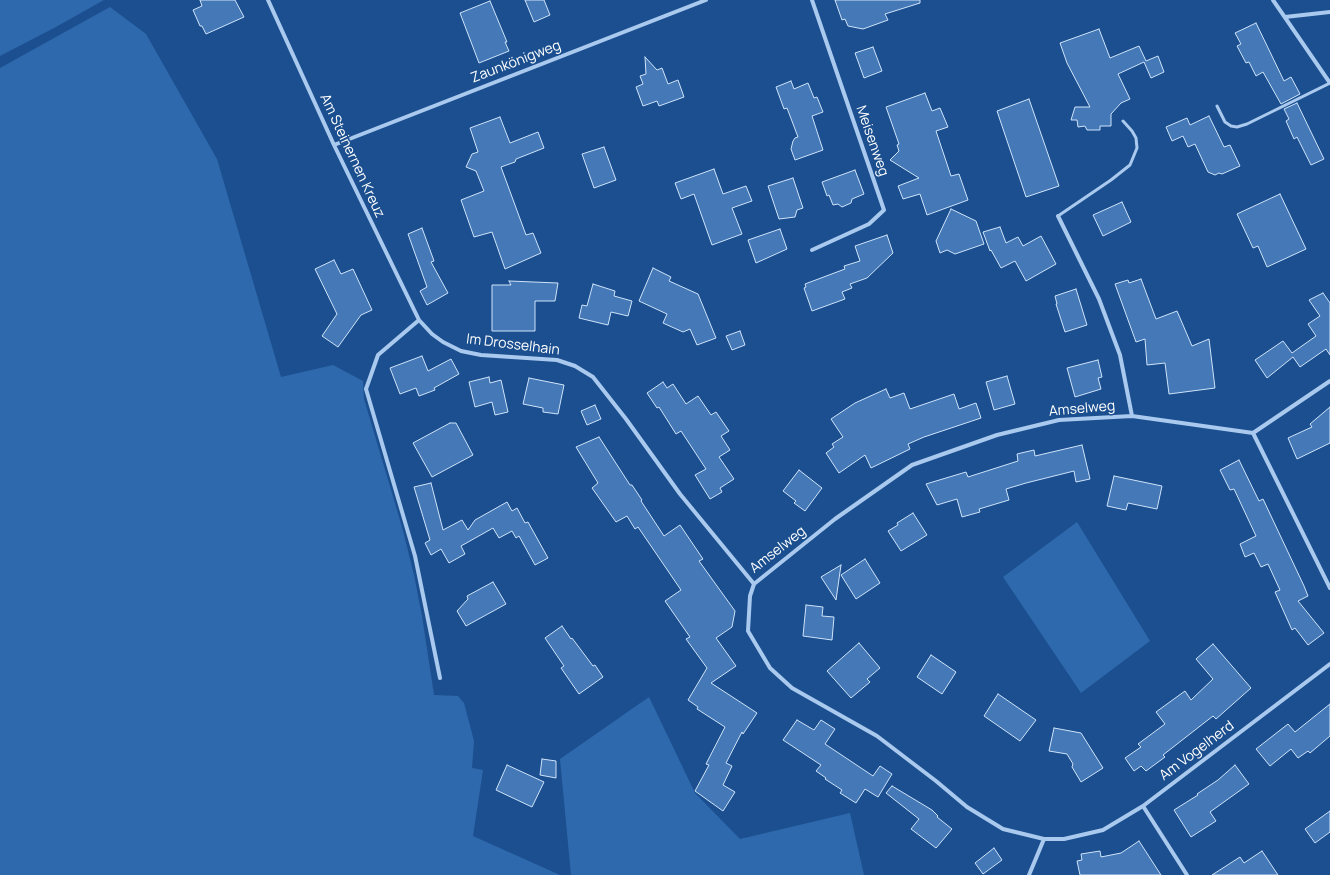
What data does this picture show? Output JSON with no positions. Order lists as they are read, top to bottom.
{
  "streets": {
    "street": [
      "Zaunkönigweg",
      "Meisenweg",
      "Am Steinernen Kreuz",
      "Im Drosselhain",
      "Amselweg",
      "Am Vogelherd"
    ]
  },
  "crossings": [
    ["Zaunkönigweg", "Am Steinernen Kreuz"],
    ["Am Steinernen Kreuz", "Im Drosselhain"],
    ["Im Drosselhain", "Amselweg"],
    ["Amselweg", "Am Vogelherd"]
  ]
}
